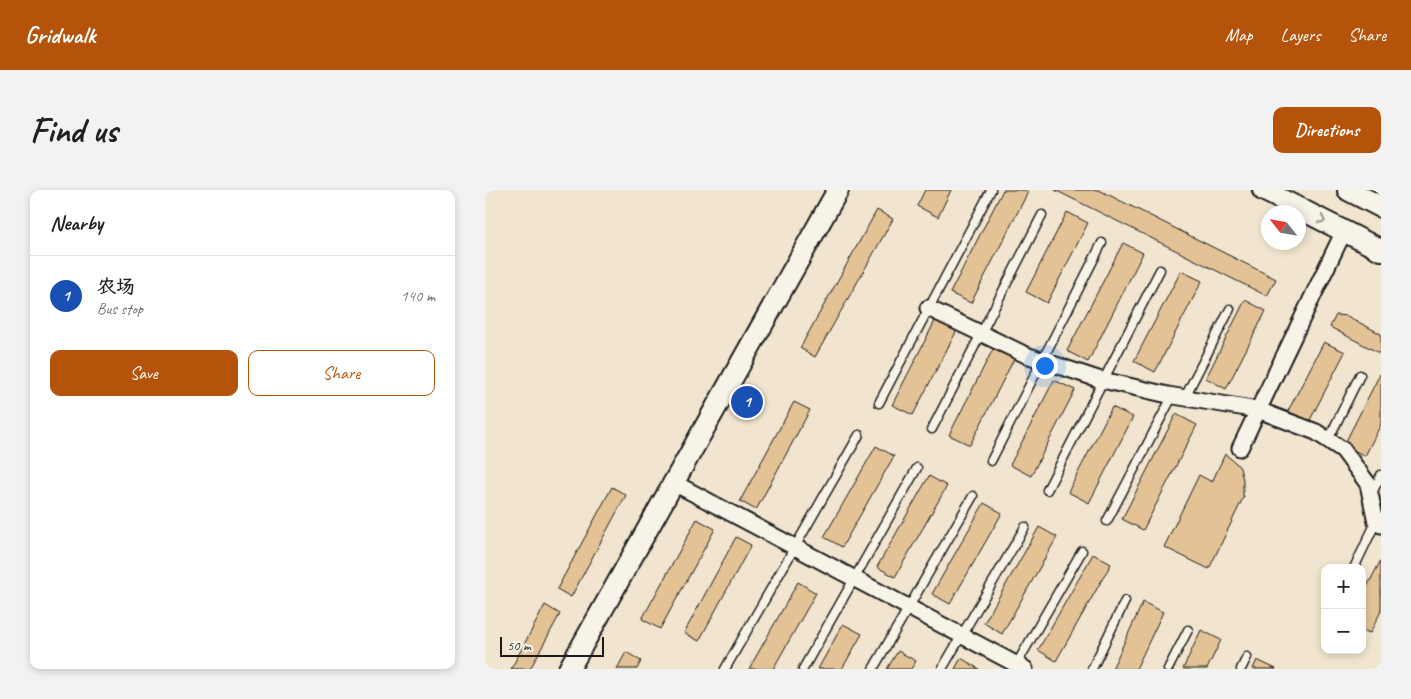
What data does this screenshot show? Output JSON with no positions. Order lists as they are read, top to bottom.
{
  "scale_bar": "50 m",
  "north": "top left",
  "page": {
    "header": "Gridwalk",
    "nav": ["Map", "Layers", "Share"],
    "buttons": [
      "Directions",
      ["Save", "Share"]
    ],
    "title": "Find us",
    "heading": "Nearby",
    "list": [
      {
        "mark": "1",
        "name": "农场",
        "note": "Bus stop",
        "value": "140 m"
      }
    ],
    "pins": "1",
    "map_buttons": ["+", "−"],
    "scale": "50 m"
  }
}
